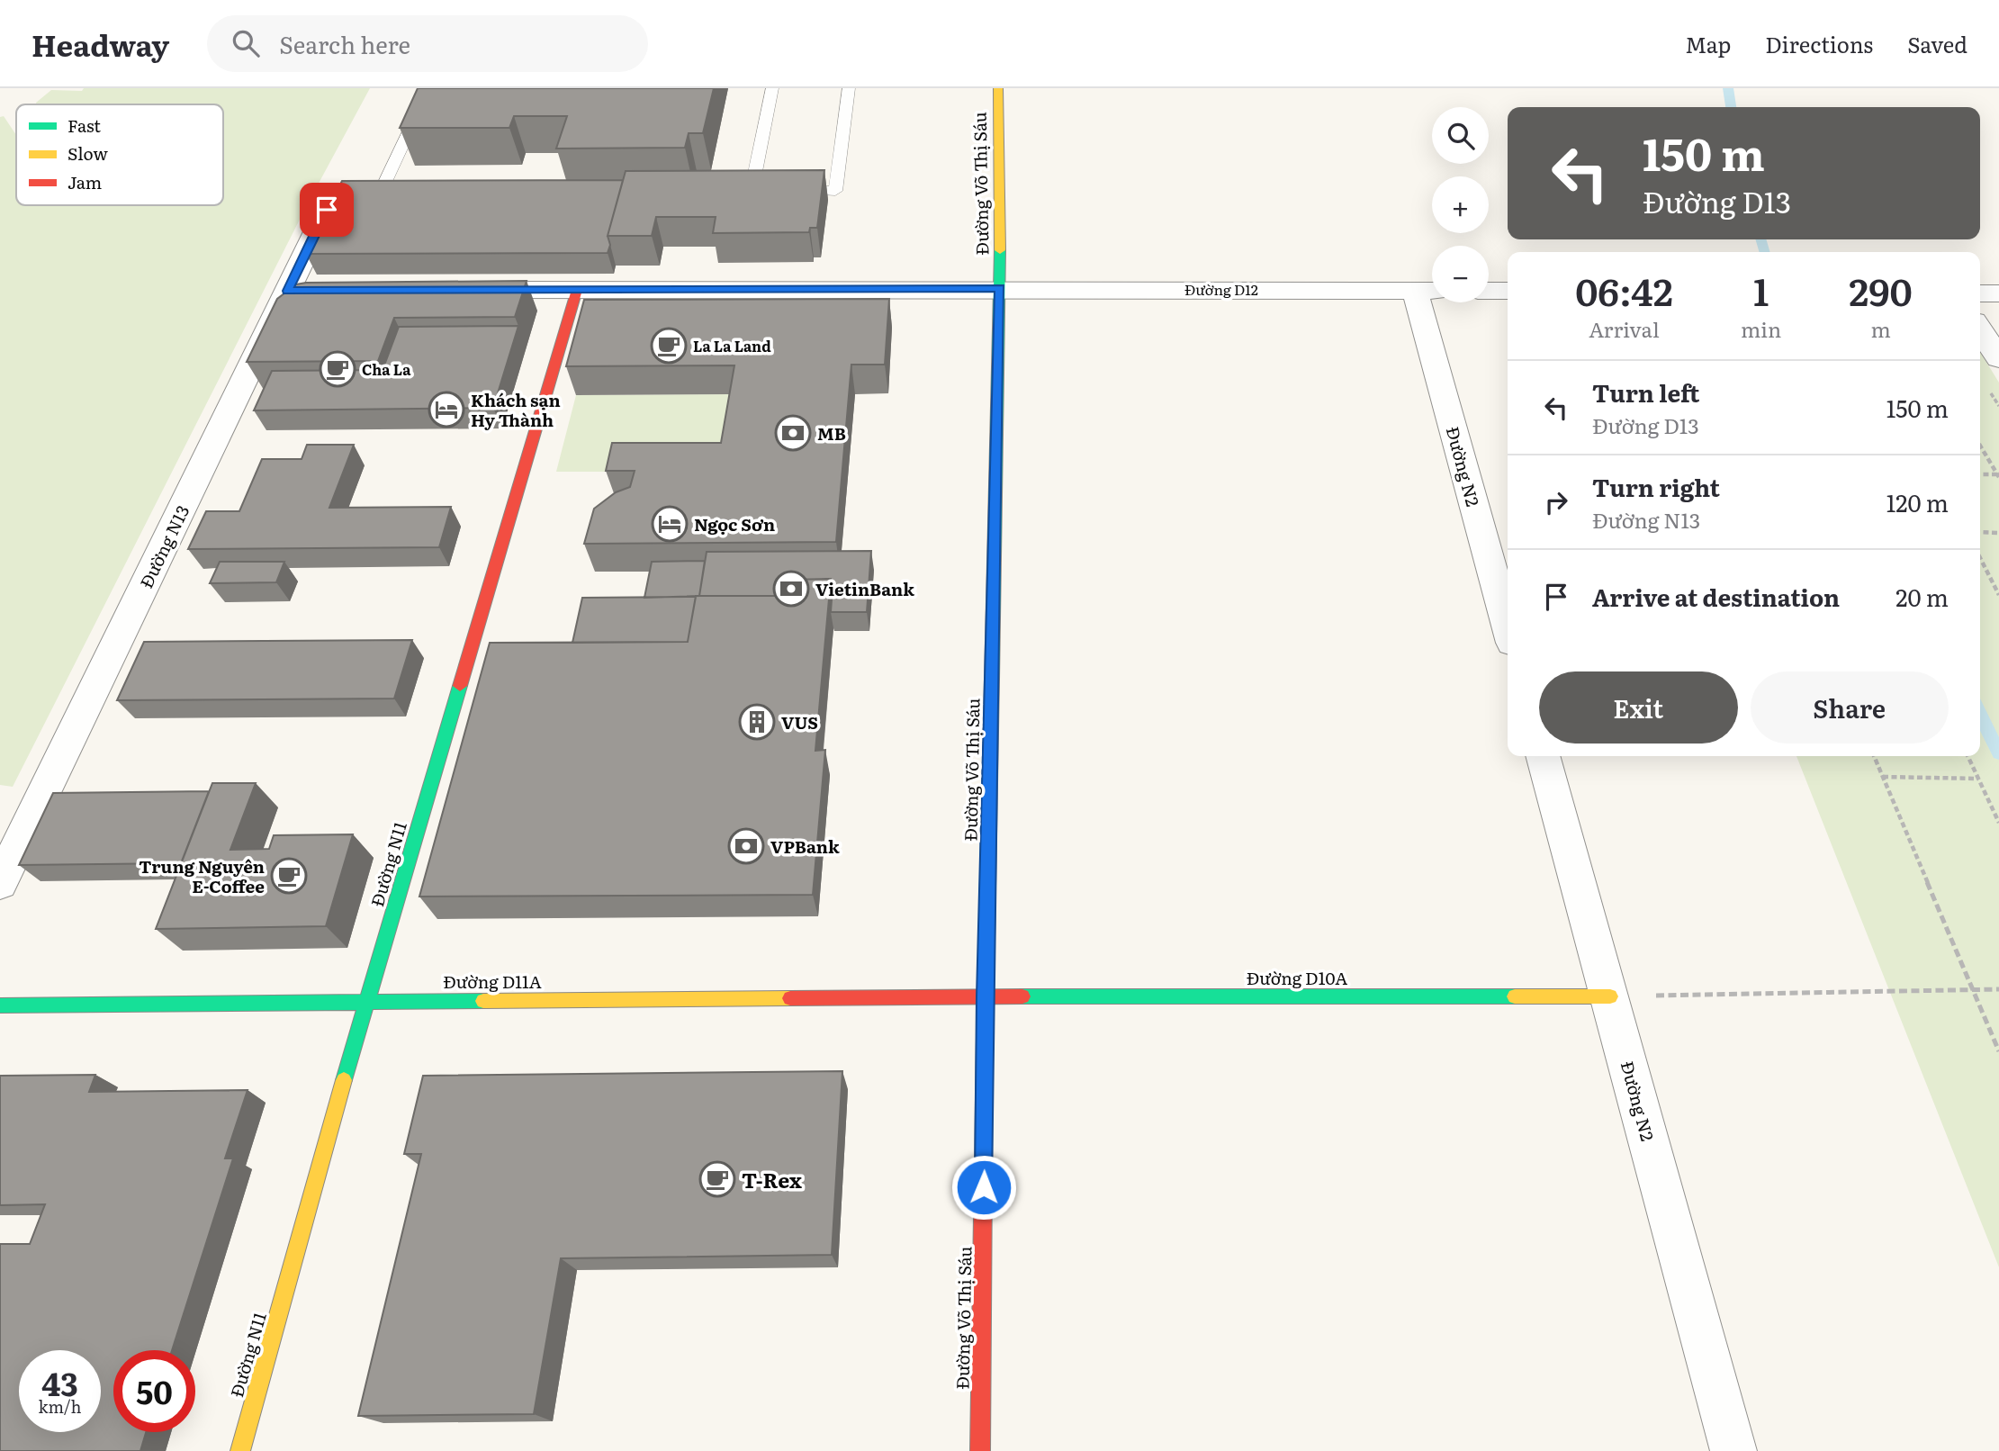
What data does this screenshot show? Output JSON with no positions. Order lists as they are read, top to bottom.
{
  "streets": {
    "street": [
      "Đường Võ Thị Sáu",
      "Đường D12",
      "Đường N2",
      "Đường N13",
      "Đường N11",
      "Đường D10A",
      "Đường D11A"
    ]
  },
  "crossings": [
    ["Đường Võ Thị Sáu", "Đường D12"],
    ["Đường Võ Thị Sáu", "Đường D10A"],
    ["Đường Võ Thị Sáu", "Đường D11A"],
    ["Đường D12", "Đường N2"],
    ["Đường D12", "Đường N11"],
    ["Đường N2", "Đường D10A"],
    ["Đường N11", "Đường D11A"],
    ["Đường D10A", "Đường D11A"]
  ],
  "places": {
    "cafe": [
      "La La Land",
      "Cha La",
      "Trung Nguyên E-Coffee",
      "T-Rex"
    ],
    "hotel": ["Khách sạn Hy Thành", "Ngọc Sơn"],
    "bank": ["MB", "VietinBank", "VPBank"],
    "building": ["VUS"]
  },
  "legend": ["Fast", "Slow", "Jam"],
  "page": {
    "header": "Headway",
    "search": "Search here",
    "nav": ["Map", "Directions", "Saved"],
    "map_buttons": ["+", "−"],
    "turn": ["150 m", "Đường D13"],
    "eta": [
      "06:42",
      "Arrival",
      "1",
      "min",
      "290",
      "m"
    ],
    "list": [
      {
        "name": "Turn left",
        "note": "Đường D13",
        "value": "150 m"
      },
      {
        "name": "Turn right",
        "note": "Đường N13",
        "value": "120 m"
      },
      {
        "name": "Arrive at destination",
        "value": "20 m"
      }
    ],
    "buttons": ["Exit", "Share"],
    "speed": "43 km/h",
    "limit": "50"
  }
}
